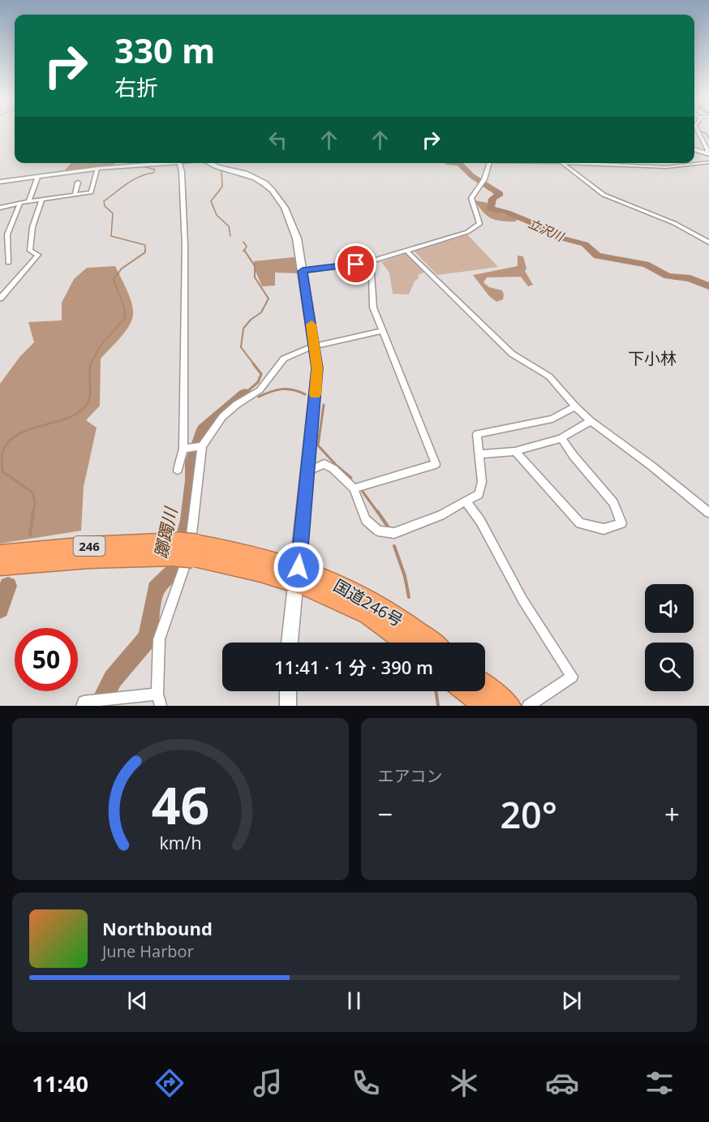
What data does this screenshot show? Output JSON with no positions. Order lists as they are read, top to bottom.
{
  "streets": {
    "highway": ["246", "国道246号"]
  },
  "districts": ["下小林"],
  "water": ["立沢川", "躑躅川"],
  "page": {
    "turn": ["330 m", "右折"],
    "limit": "50",
    "trip": "11:41 · 1 分 · 390 m",
    "tile": "エアコン",
    "heat": ["−", "20°", "+"],
    "song": ["Northbound", "June Harbor"],
    "tabs": "11:40",
    "gauge": ["46", "km/h"]
  }
}
